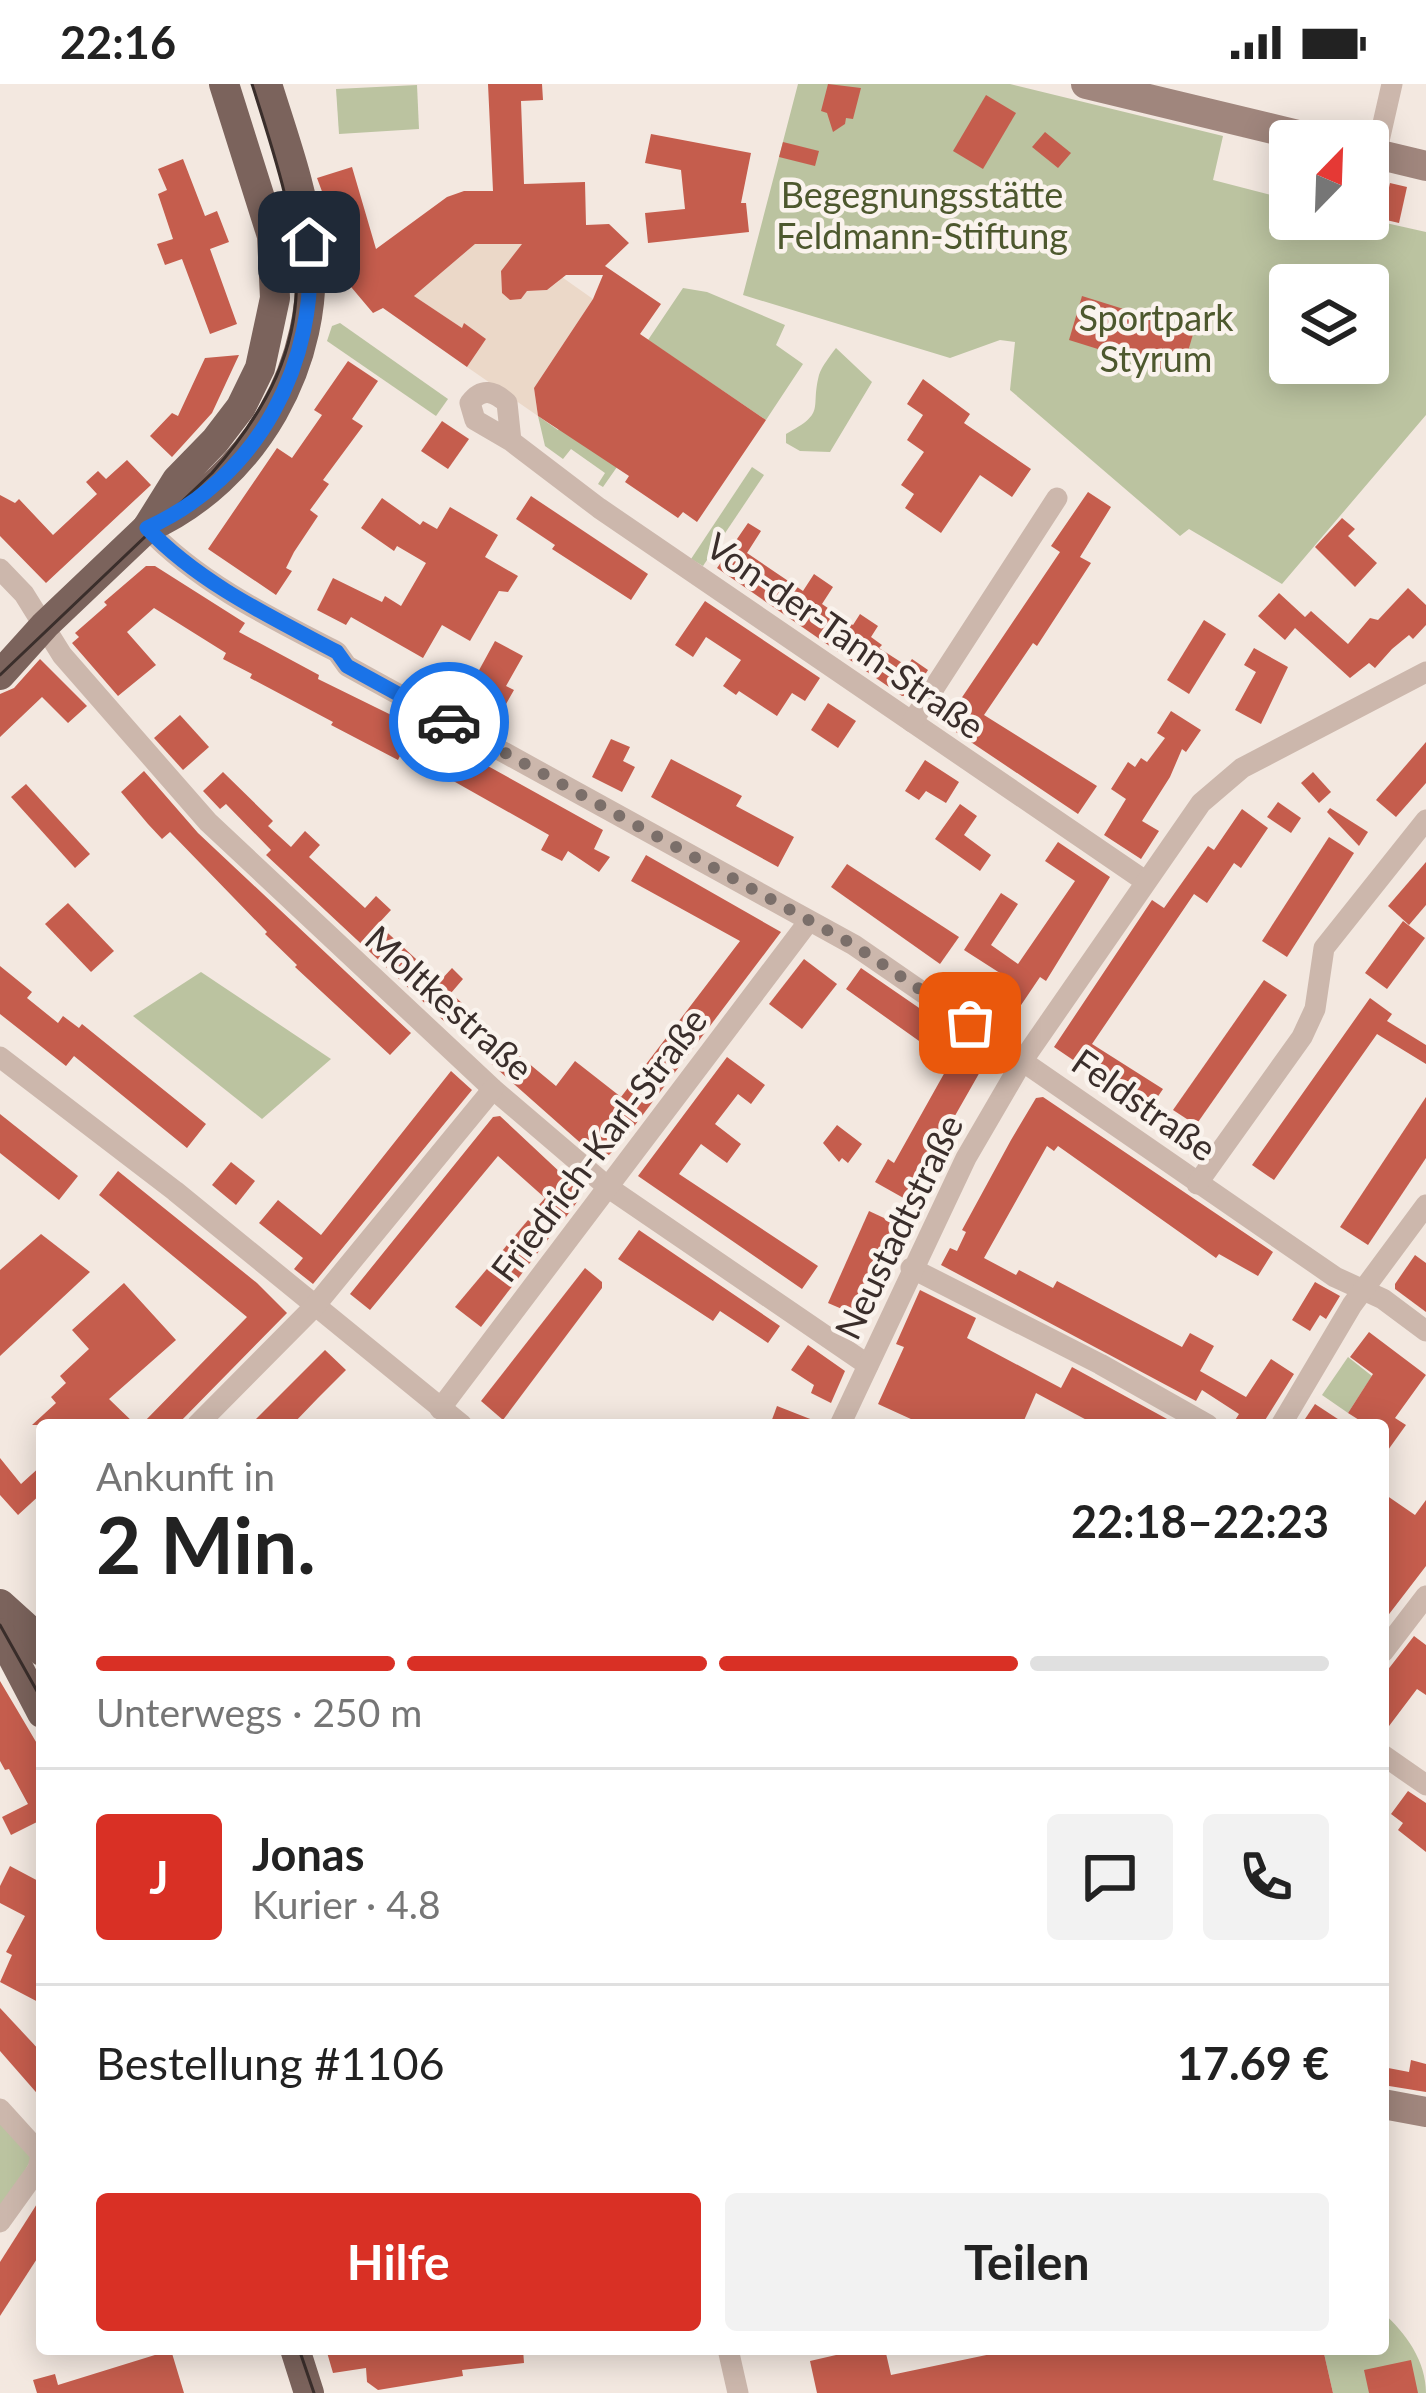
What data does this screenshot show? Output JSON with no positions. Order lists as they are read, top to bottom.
{
  "streets": {
    "street": [
      "Von-der-Tann-Straße",
      "Moltkestraße",
      "Feldstraße",
      "Friedrich-Karl-Straße",
      "Neustadtstraße"
    ]
  },
  "crossings": [
    ["Von-der-Tann-Straße", "Neustadtstraße"],
    ["Moltkestraße", "Friedrich-Karl-Straße"],
    ["Moltkestraße", "Neustadtstraße"],
    ["Feldstraße", "Friedrich-Karl-Straße"],
    ["Feldstraße", "Neustadtstraße"]
  ],
  "parks": ["Begegnungsstätte Feldmann-Stiftung", "Sportpark Styrum"],
  "north": "top right",
  "page": {
    "status": "22:16",
    "heading": ["2 Min.", "Ankunft in", "22:18–22:23"],
    "panel": [
      "Jonas",
      "Kurier · 4.8",
      "Bestellung #1106",
      "17.69 €"
    ],
    "bar": "Unterwegs · 250 m",
    "round": "J",
    "buttons": ["Hilfe", "Teilen"]
  }
}
